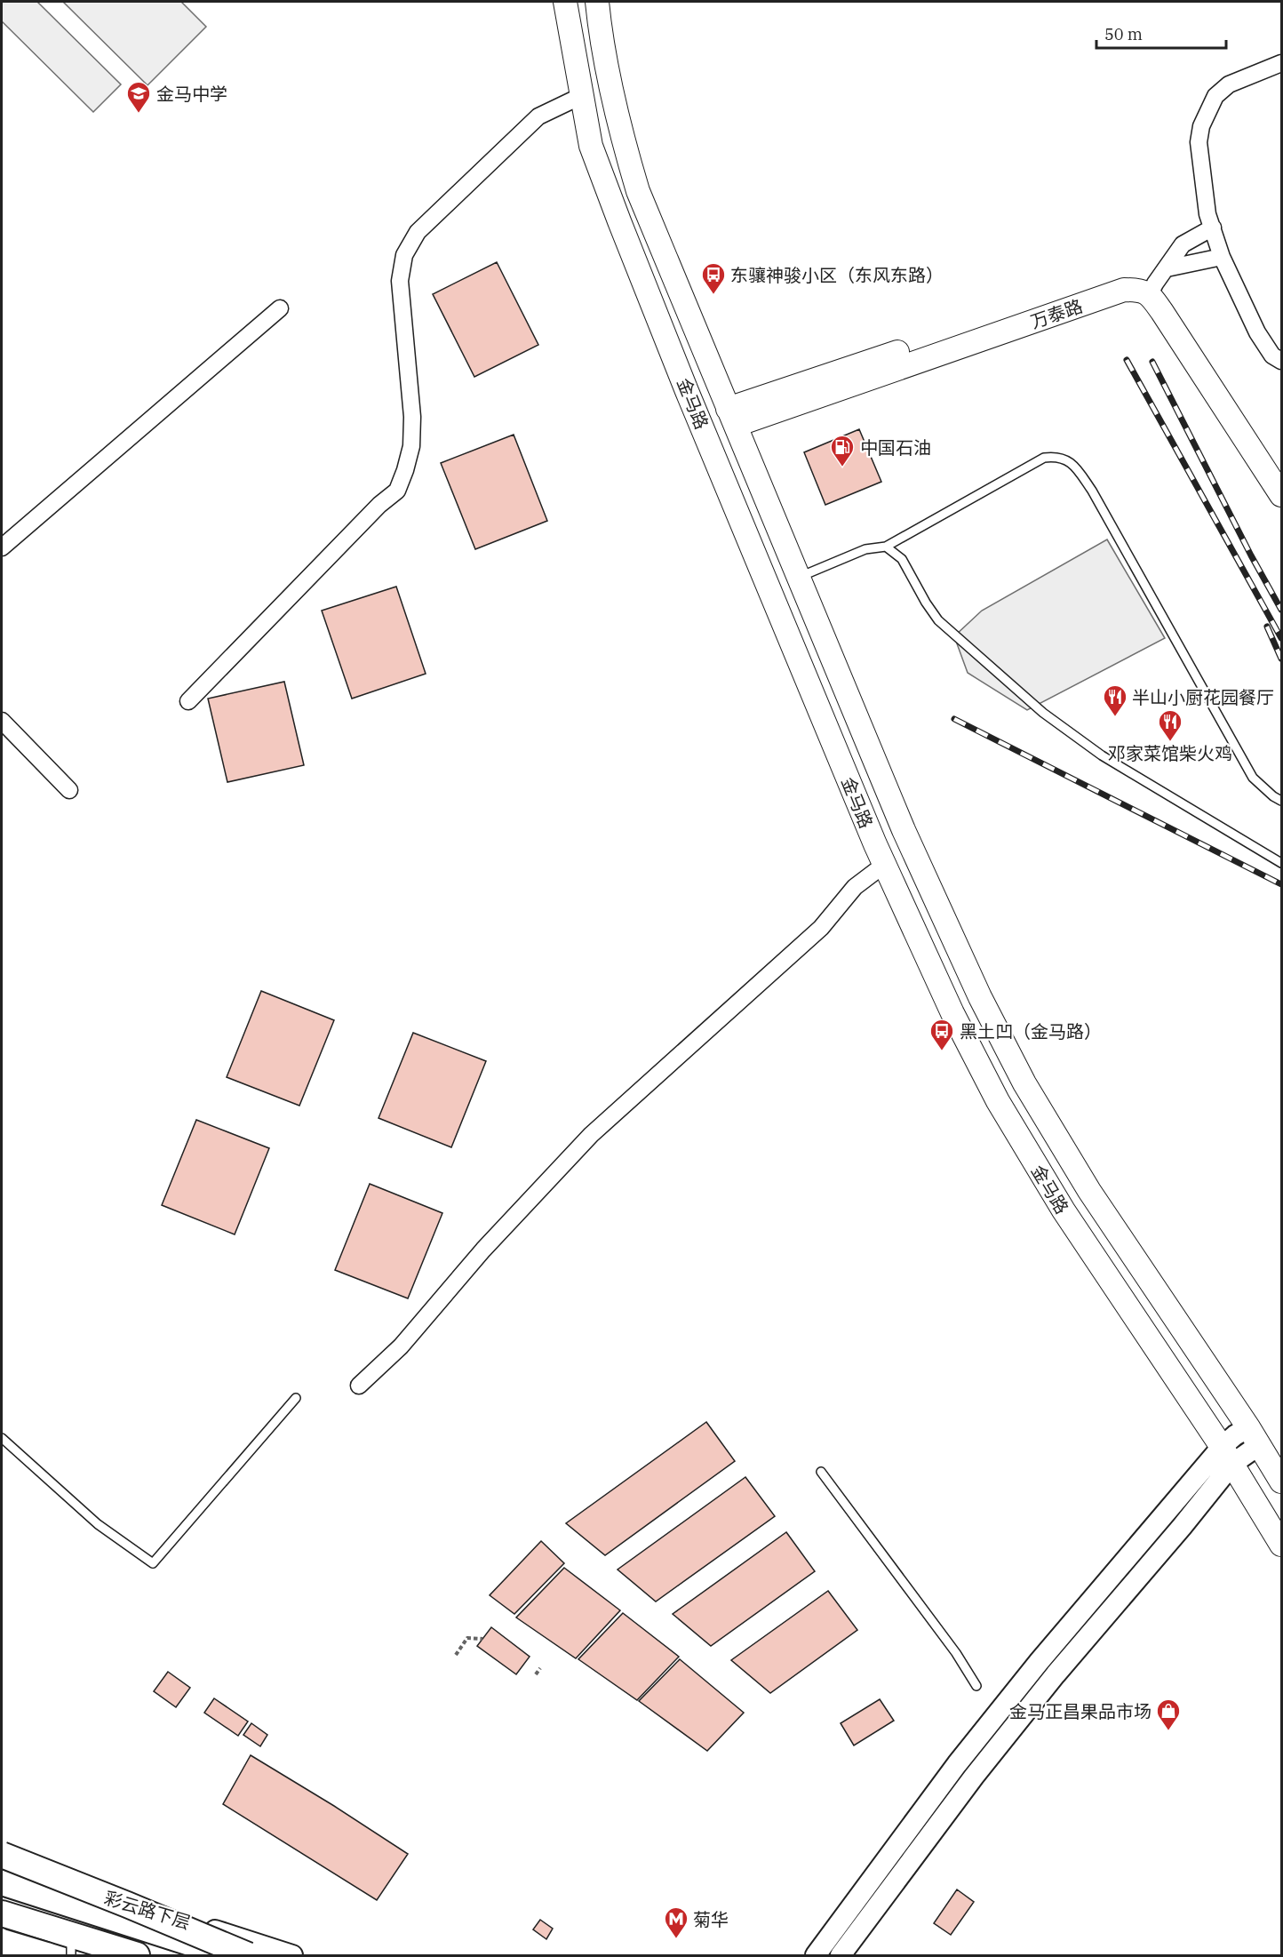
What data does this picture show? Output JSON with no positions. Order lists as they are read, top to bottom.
{
  "streets": {
    "main road": ["万泰路", "金马路"],
    "street": ["彩云路下层"]
  },
  "crossings": [
    ["万泰路", "金马路"]
  ],
  "places": {
    "school or university": ["金马中学"],
    "bus stop": ["东骧神骏小区（东风东路）", "黑土凹（金马路）"],
    "fuel station": ["中国石油"],
    "restaurant": ["半山小厨花园餐厅", "邓家菜馆柴火鸡"],
    "shop": ["金马正昌果品市场"],
    "metro station": ["菊华"]
  },
  "scale_bar": "50 m"
}
